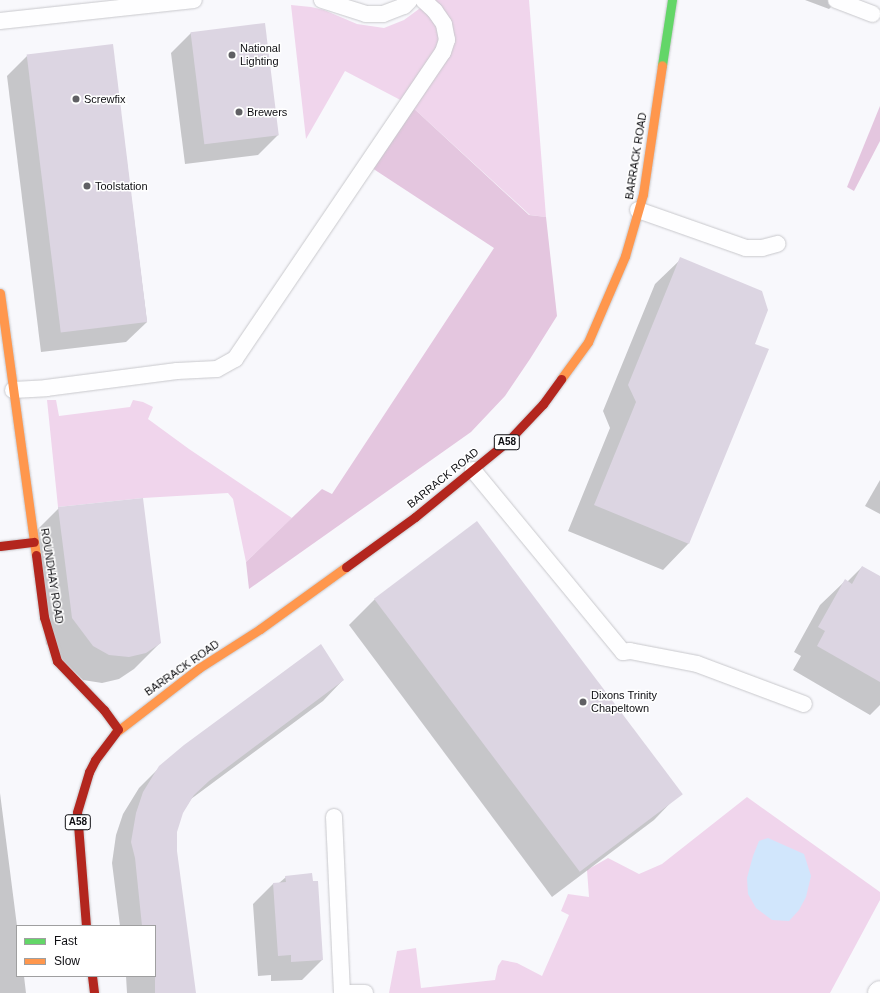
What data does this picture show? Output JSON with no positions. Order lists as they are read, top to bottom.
{
  "streets": {
    "main road": ["BARRACK ROAD", "A58", "ROUNDHAY ROAD"]
  },
  "crossings": [
    ["BARRACK ROAD", "A58"],
    ["BARRACK ROAD", "ROUNDHAY ROAD"],
    ["A58", "ROUNDHAY ROAD"]
  ],
  "places": [
    "National Lighting",
    "Screwfix",
    "Brewers",
    "Toolstation",
    "Dixons Trinity Chapeltown"
  ],
  "legend": ["Fast", "Slow"]
}
